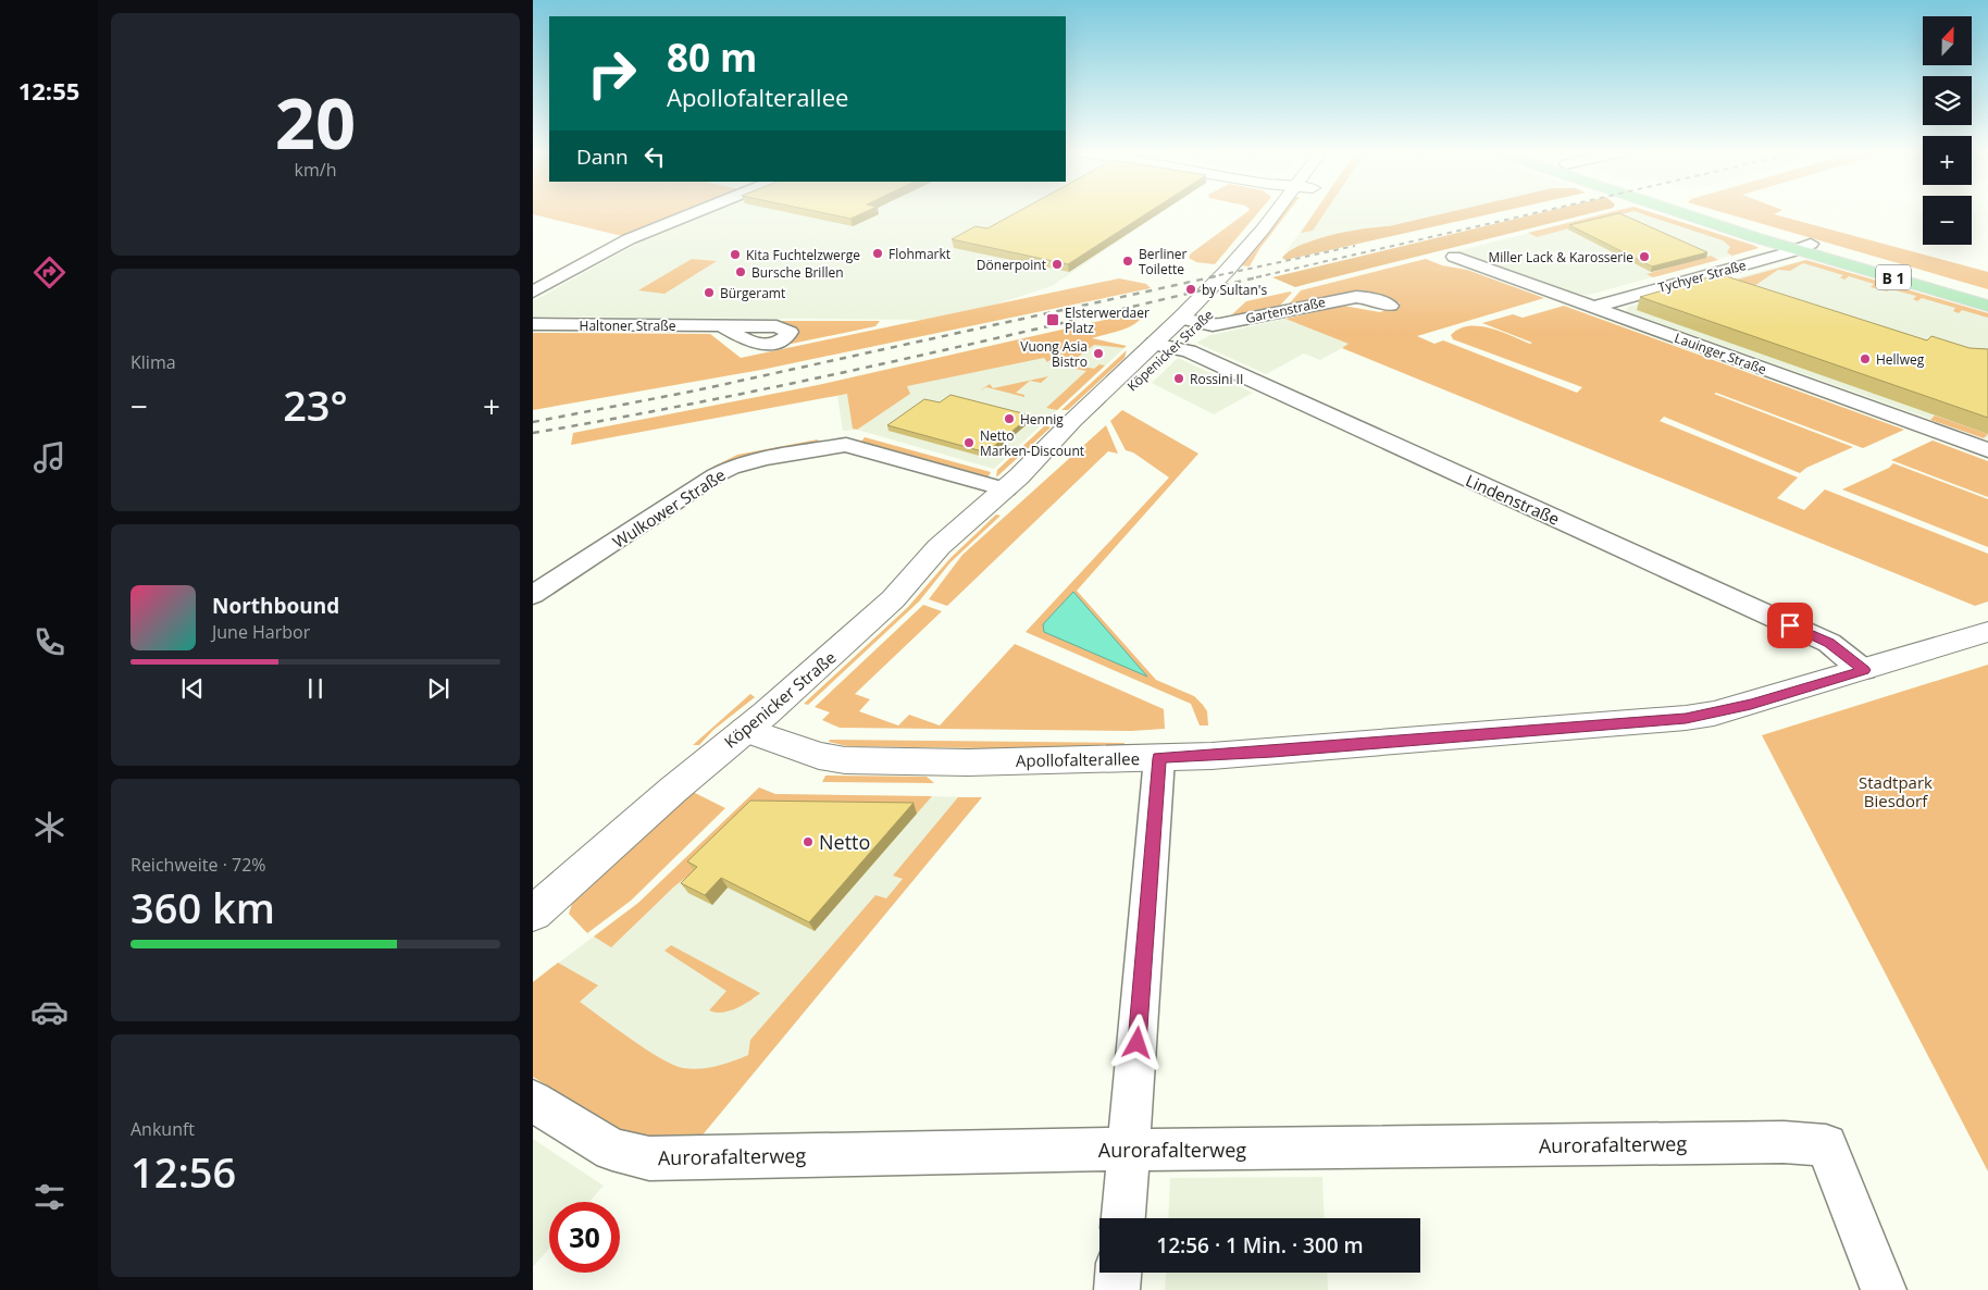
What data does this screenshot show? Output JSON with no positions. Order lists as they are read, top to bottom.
{
  "streets": {
    "main road": ["B 1", "Köpenicker Straße", "Apollofalterallee"],
    "street": [
      "Tychyer Straße",
      "Gartenstraße",
      "Haltoner Straße",
      "Lauinger Straße",
      "Lindenstraße",
      "Wulkower Straße",
      "Aurorafalterweg"
    ]
  },
  "crossings": [
    ["Tychyer Straße", "B 1"],
    ["Tychyer Straße", "Lauinger Straße"],
    ["Gartenstraße", "Köpenicker Straße"],
    ["Köpenicker Straße", "Lindenstraße"],
    ["Köpenicker Straße", "Wulkower Straße"],
    ["Köpenicker Straße", "Apollofalterallee"],
    ["Lindenstraße", "Apollofalterallee"]
  ],
  "parks": ["Stadtpark Biesdorf"],
  "places": {
    "other": [
      "Flohmarkt",
      "Kita Fuchtelzwerge",
      "Miller Lack & Karosserie",
      "Berliner Toilette",
      "Dönerpoint",
      "Bursche Brillen",
      "by Sultan's",
      "Bürgeramt",
      "Vuong Asia Bistro",
      "Hellweg",
      "Rossini II",
      "Hennig",
      "Netto Marken-Discount",
      "Netto"
    ],
    "transit": ["Elsterwerdaer Platz"]
  },
  "north": "top",
  "page": {
    "tabs": "12:55",
    "tile": [
      ["20", "km/h"],
      "Klima",
      ["Reichweite · 72%", "360 km"],
      ["Ankunft", "12:56"]
    ],
    "map_buttons": ["+", "−"],
    "turn": ["80 m", "Apollofalterallee"],
    "then": "Dann",
    "heat": ["−", "23°", "+"],
    "song": ["Northbound", "June Harbor"],
    "limit": "30",
    "trip": "12:56 · 1 Min. · 300 m"
  }
}
